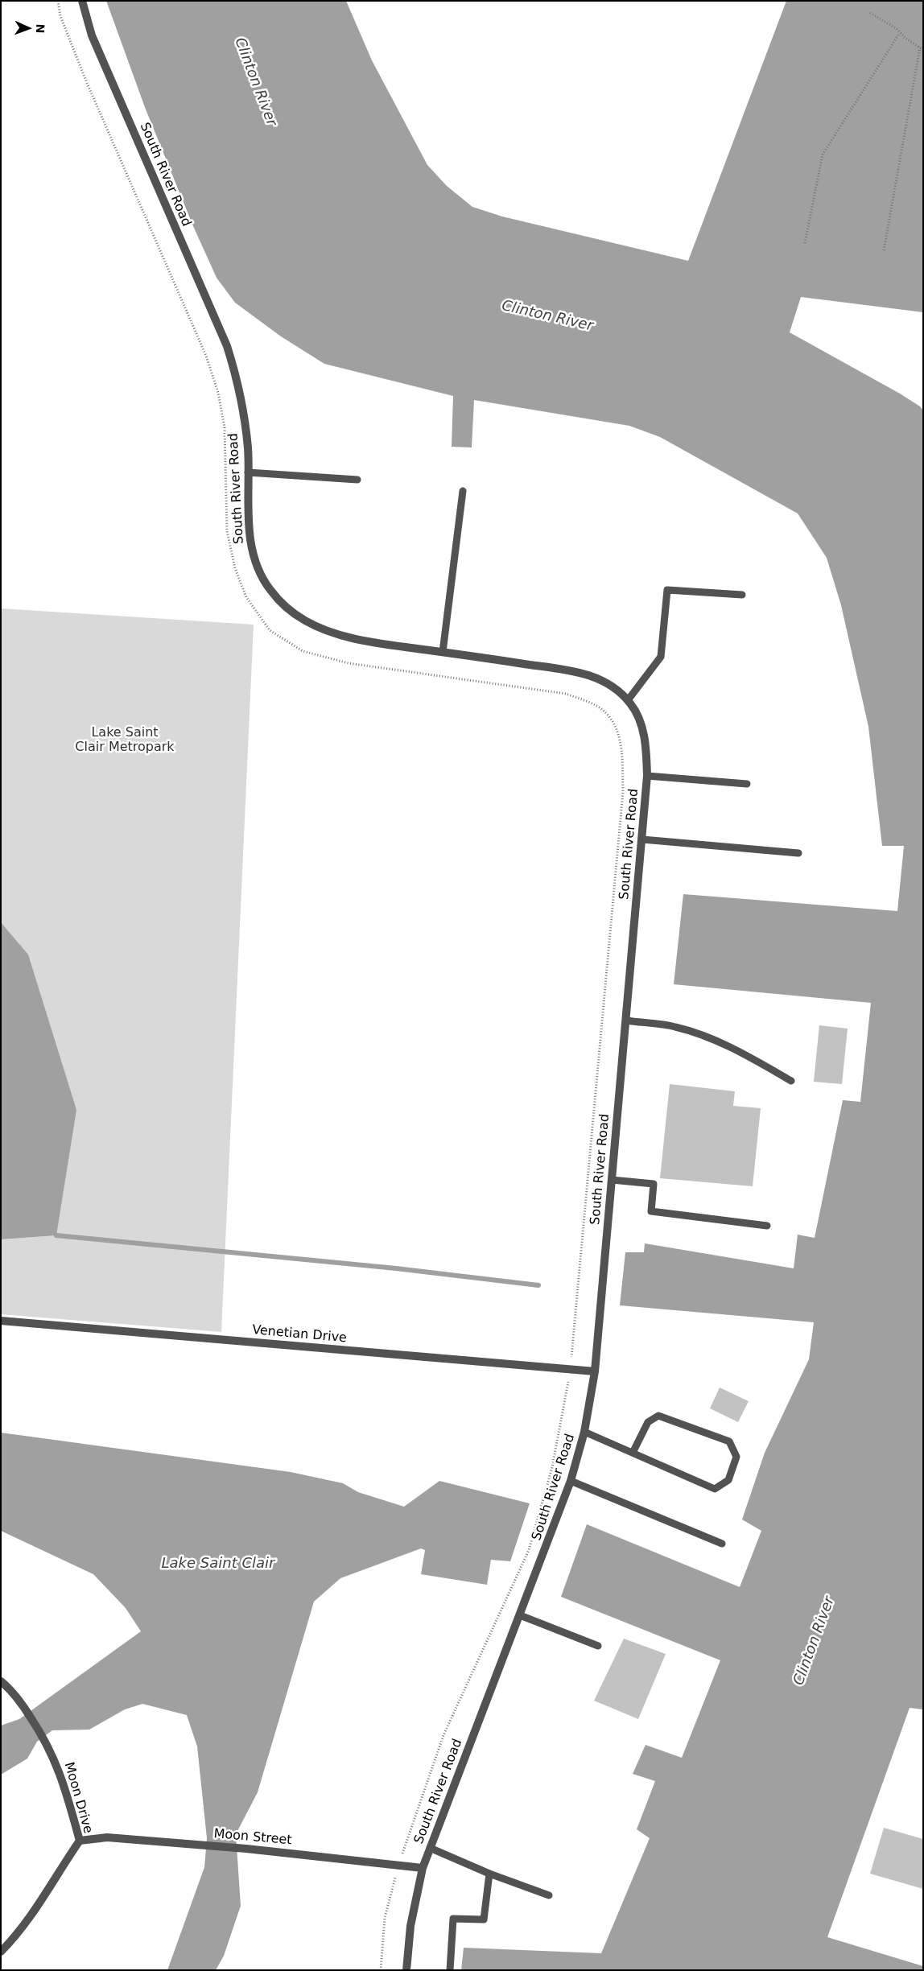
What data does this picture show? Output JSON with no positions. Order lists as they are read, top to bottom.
{
  "streets": {
    "street": [
      "South River Road",
      "Venetian Drive",
      "Moon Drive",
      "Moon Street"
    ]
  },
  "crossings": [
    ["South River Road", "Venetian Drive"],
    ["South River Road", "Moon Street"],
    ["Moon Drive", "Moon Street"]
  ],
  "water": ["Clinton River", "Lake Saint Clair"],
  "parks": ["Lake Saint Clair Metropark"],
  "north": "right"
}
